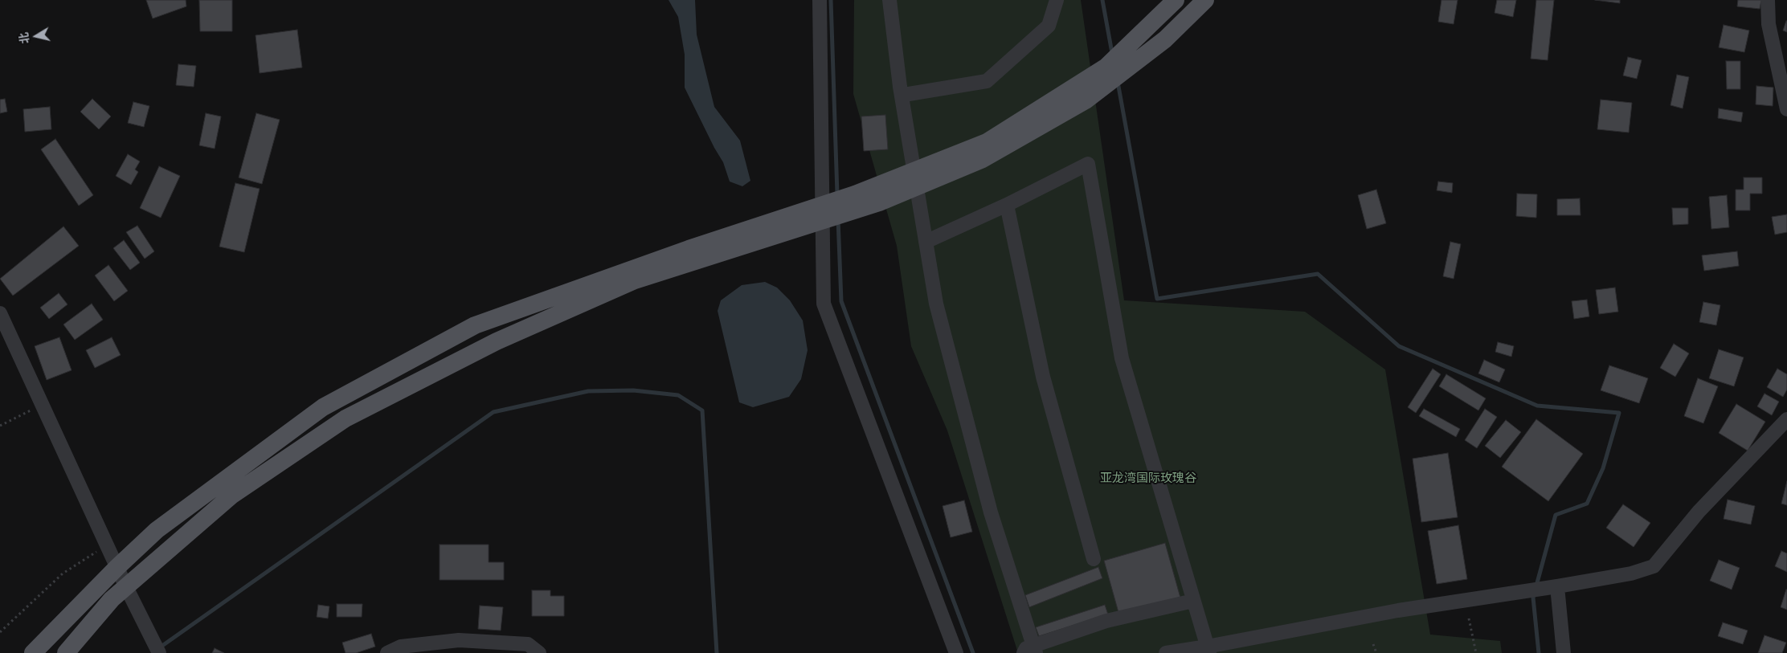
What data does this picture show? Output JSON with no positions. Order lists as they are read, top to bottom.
{
  "parks": ["亚龙湾国际玫瑰谷"],
  "north": "left"
}
